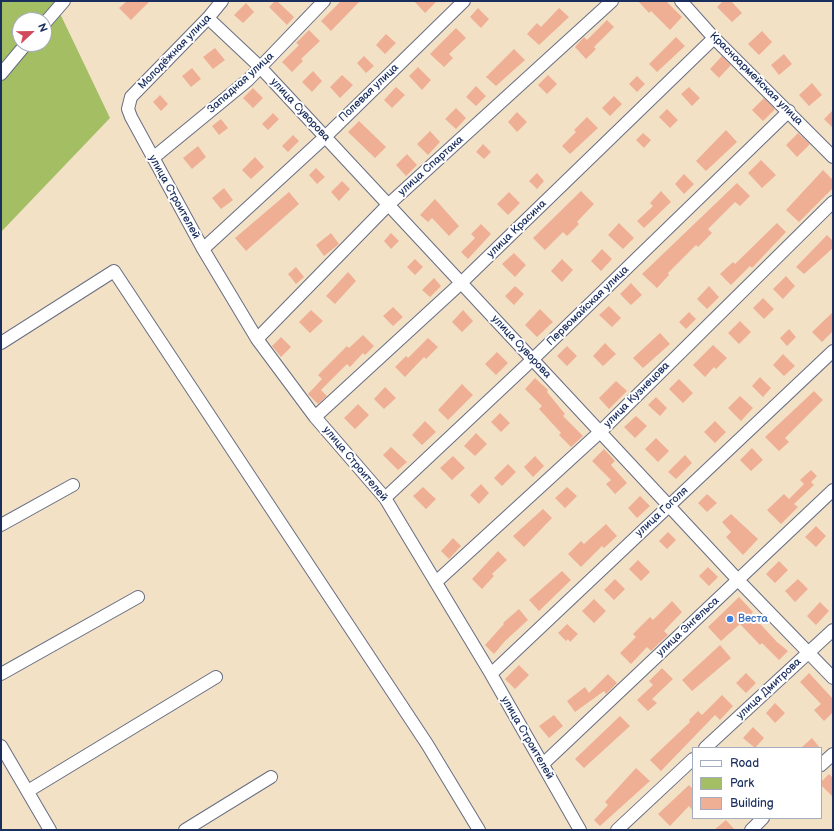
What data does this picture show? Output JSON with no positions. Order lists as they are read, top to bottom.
{
  "streets": {
    "street": [
      "Молодёжная улица",
      "Красноармейская улица",
      "Западная улица",
      "Полевая улица",
      "улица Суворова",
      "улица Спартака",
      "улица Строителей",
      "улица Красина",
      "Первомайская улица",
      "улица Кузнецова",
      "улица Гоголя",
      "улица Энгельса",
      "улица Дмитрова"
    ]
  },
  "crossings": [
    ["Молодёжная улица", "улица Суворова"],
    ["Молодёжная улица", "улица Строителей"],
    ["Красноармейская улица", "улица Красина"],
    ["Красноармейская улица", "Первомайская улица"],
    ["Западная улица", "улица Суворова"],
    ["Западная улица", "улица Строителей"],
    ["Полевая улица", "улица Суворова"],
    ["Полевая улица", "улица Строителей"],
    ["улица Суворова", "улица Спартака"],
    ["улица Суворова", "улица Красина"],
    ["улица Суворова", "Первомайская улица"],
    ["улица Суворова", "улица Кузнецова"],
    ["улица Суворова", "улица Гоголя"],
    ["улица Суворова", "улица Энгельса"],
    ["улица Суворова", "улица Дмитрова"],
    ["улица Спартака", "улица Строителей"],
    ["улица Строителей", "улица Красина"],
    ["улица Строителей", "Первомайская улица"],
    ["улица Строителей", "улица Кузнецова"],
    ["улица Строителей", "улица Гоголя"],
    ["улица Строителей", "улица Энгельса"]
  ],
  "places": ["Веста"],
  "legend": ["Road", "Park", "Building"],
  "north": "right"
}
